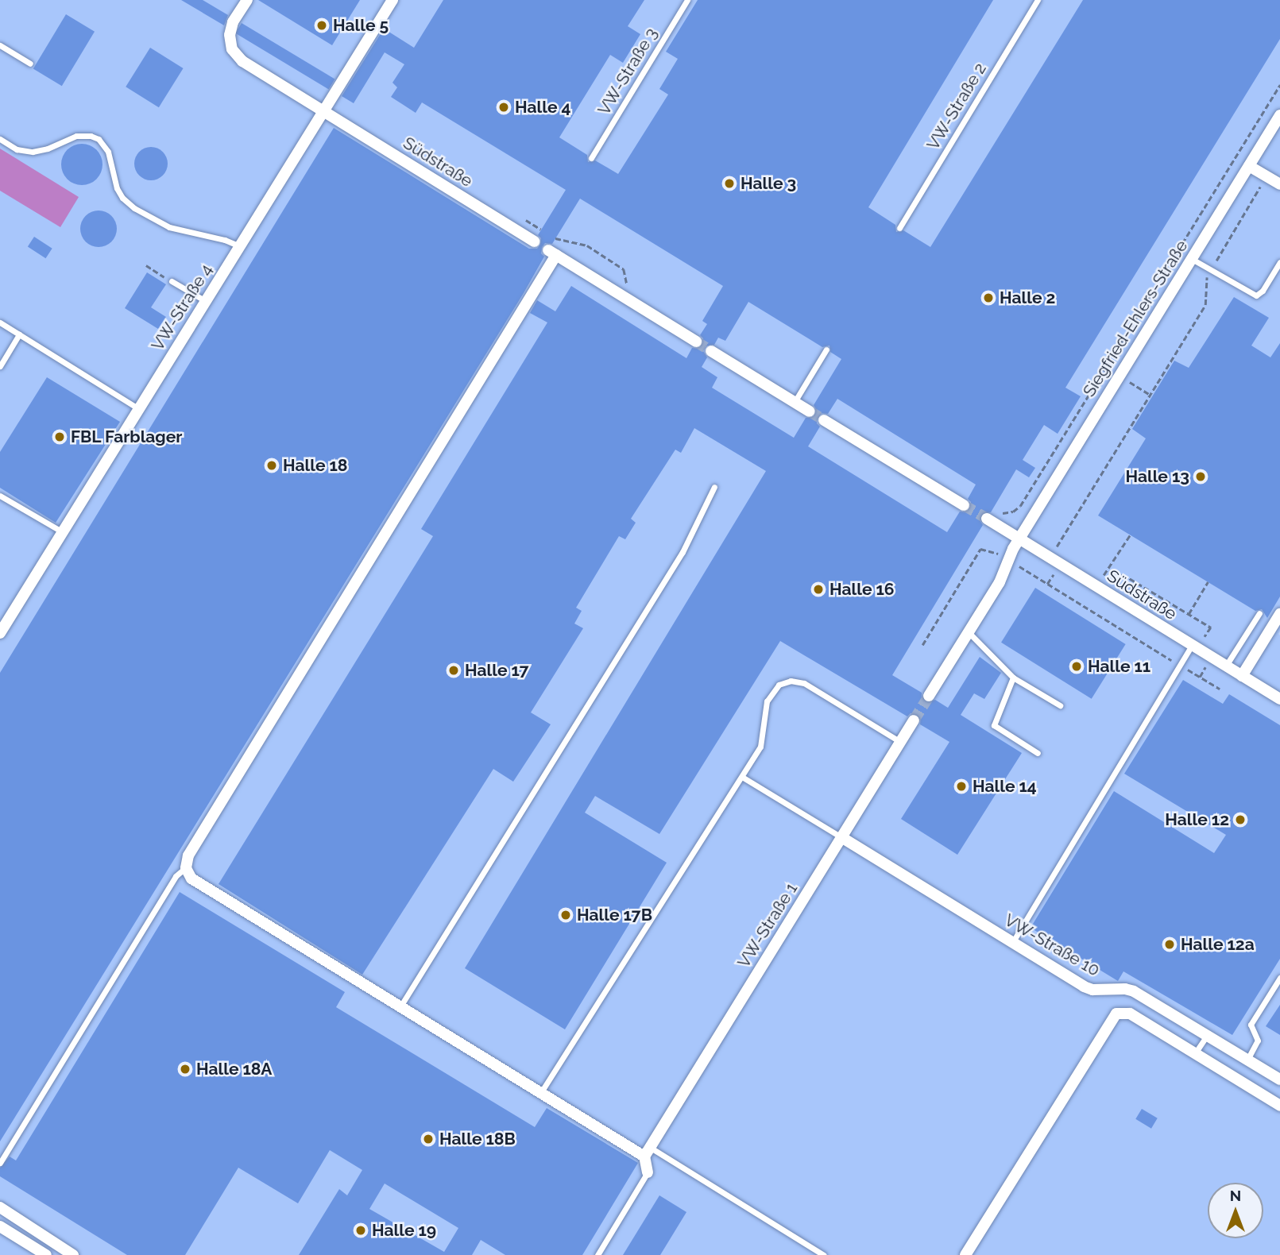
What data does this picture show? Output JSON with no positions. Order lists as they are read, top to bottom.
{
  "streets": {
    "street": [
      "Südstraße",
      "VW-Straße 4",
      "Siegfried-Ehlers-Straße",
      "VW-Straße 1",
      "VW-Straße 10"
    ],
    "lane": ["VW-Straße 3", "VW-Straße 2"]
  },
  "crossings": [
    ["Südstraße", "VW-Straße 4"],
    ["Südstraße", "Siegfried-Ehlers-Straße"],
    ["VW-Straße 1", "VW-Straße 10"]
  ],
  "places": [
    "Halle 5",
    "Halle 4",
    "Halle 3",
    "Halle 2",
    "FBL Farblager",
    "Halle 18",
    "Halle 13",
    "Halle 16",
    "Halle 11",
    "Halle 17",
    "Halle 14",
    "Halle 12",
    "Halle 17B",
    "Halle 12a",
    "Halle 18A",
    "Halle 18B",
    "Halle 19"
  ],
  "north": "top"
}
